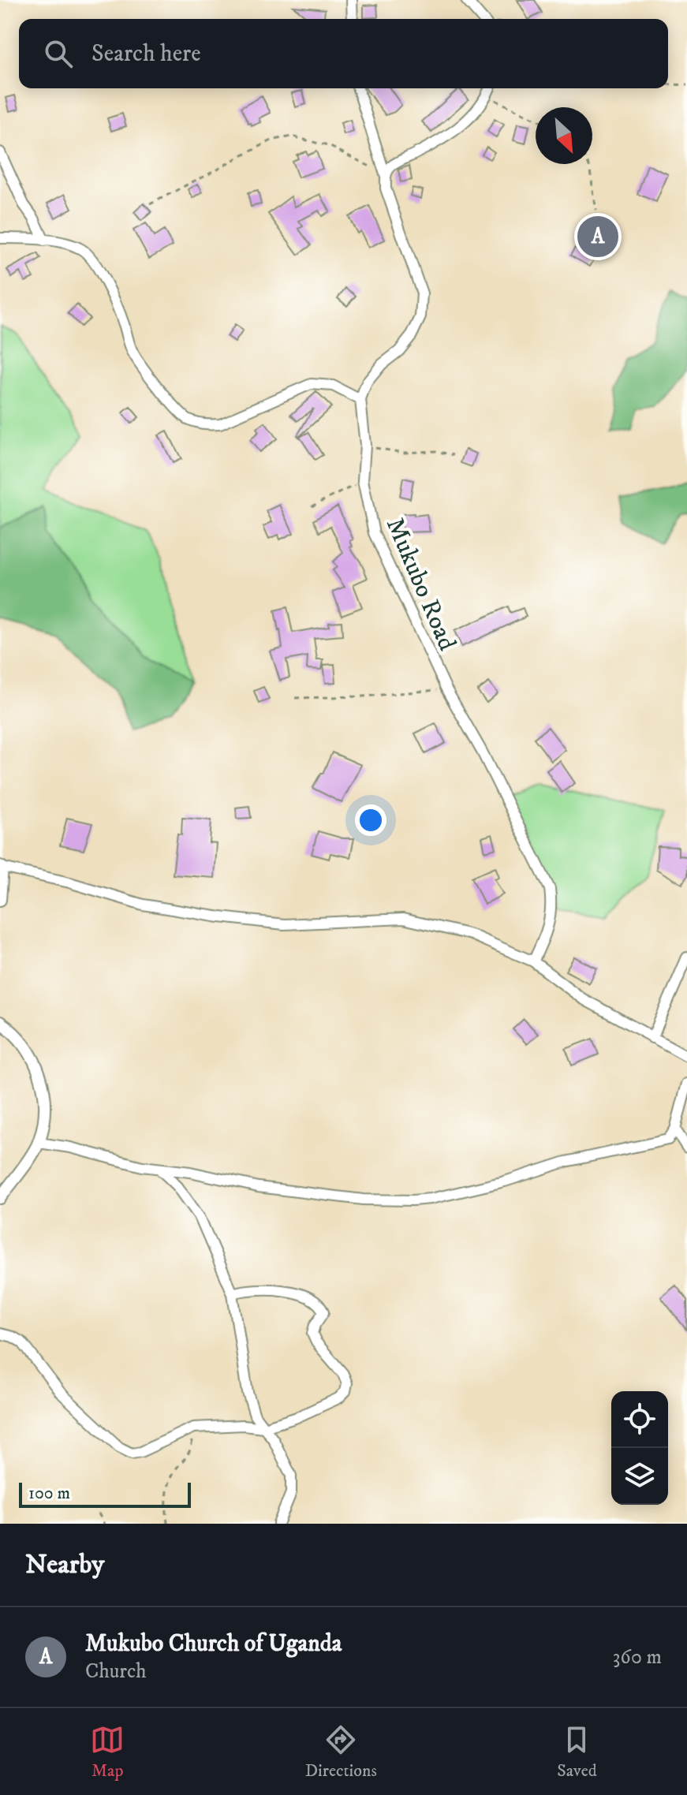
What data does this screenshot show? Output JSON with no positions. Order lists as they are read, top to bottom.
{
  "streets": {
    "street": ["Mukubo Road"]
  },
  "scale_bar": "100 m",
  "north": "bottom right",
  "page": {
    "search": "Search here",
    "pins": "A",
    "scale": "100 m",
    "heading": "Nearby",
    "list": [
      {
        "mark": "A",
        "name": "Mukubo Church of Uganda",
        "note": "Church",
        "value": "360 m"
      }
    ],
    "nav": ["Map", "Directions", "Saved"]
  }
}
